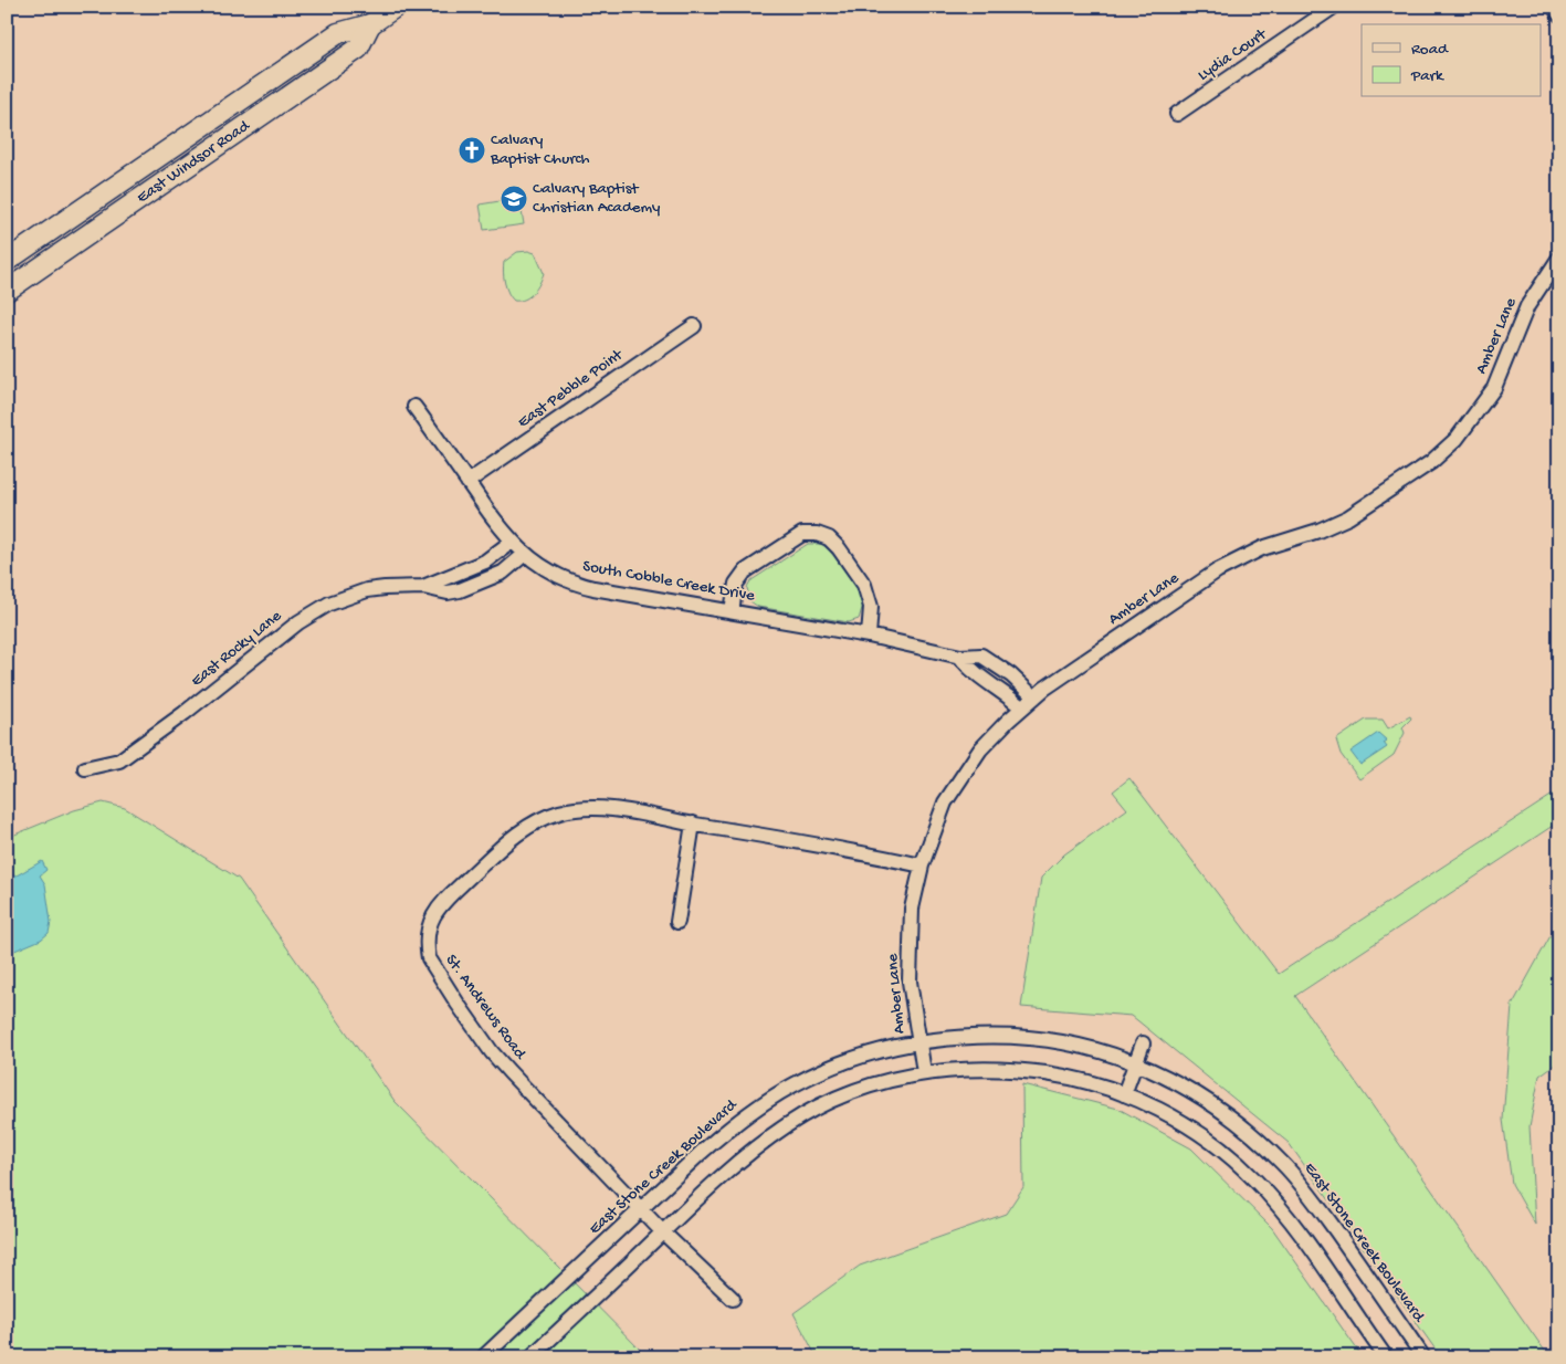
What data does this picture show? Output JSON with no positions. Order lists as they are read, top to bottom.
{
  "streets": {
    "main road": ["East Windsor Road"],
    "street": [
      "Lydia Court",
      "Amber Lane",
      "East Pebble Point",
      "South Cobble Creek Drive",
      "East Rocky Lane",
      "St. Andrews Road",
      "East Stone Creek Boulevard"
    ]
  },
  "crossings": [
    ["Amber Lane", "South Cobble Creek Drive"],
    ["Amber Lane", "St. Andrews Road"],
    ["Amber Lane", "East Stone Creek Boulevard"],
    ["East Pebble Point", "South Cobble Creek Drive"],
    ["South Cobble Creek Drive", "East Rocky Lane"],
    ["St. Andrews Road", "East Stone Creek Boulevard"]
  ],
  "places": {
    "church": ["Calvary Baptist Church"],
    "school or university": ["Calvary Baptist Christian Academy"]
  },
  "legend": ["Road", "Park"]
}
